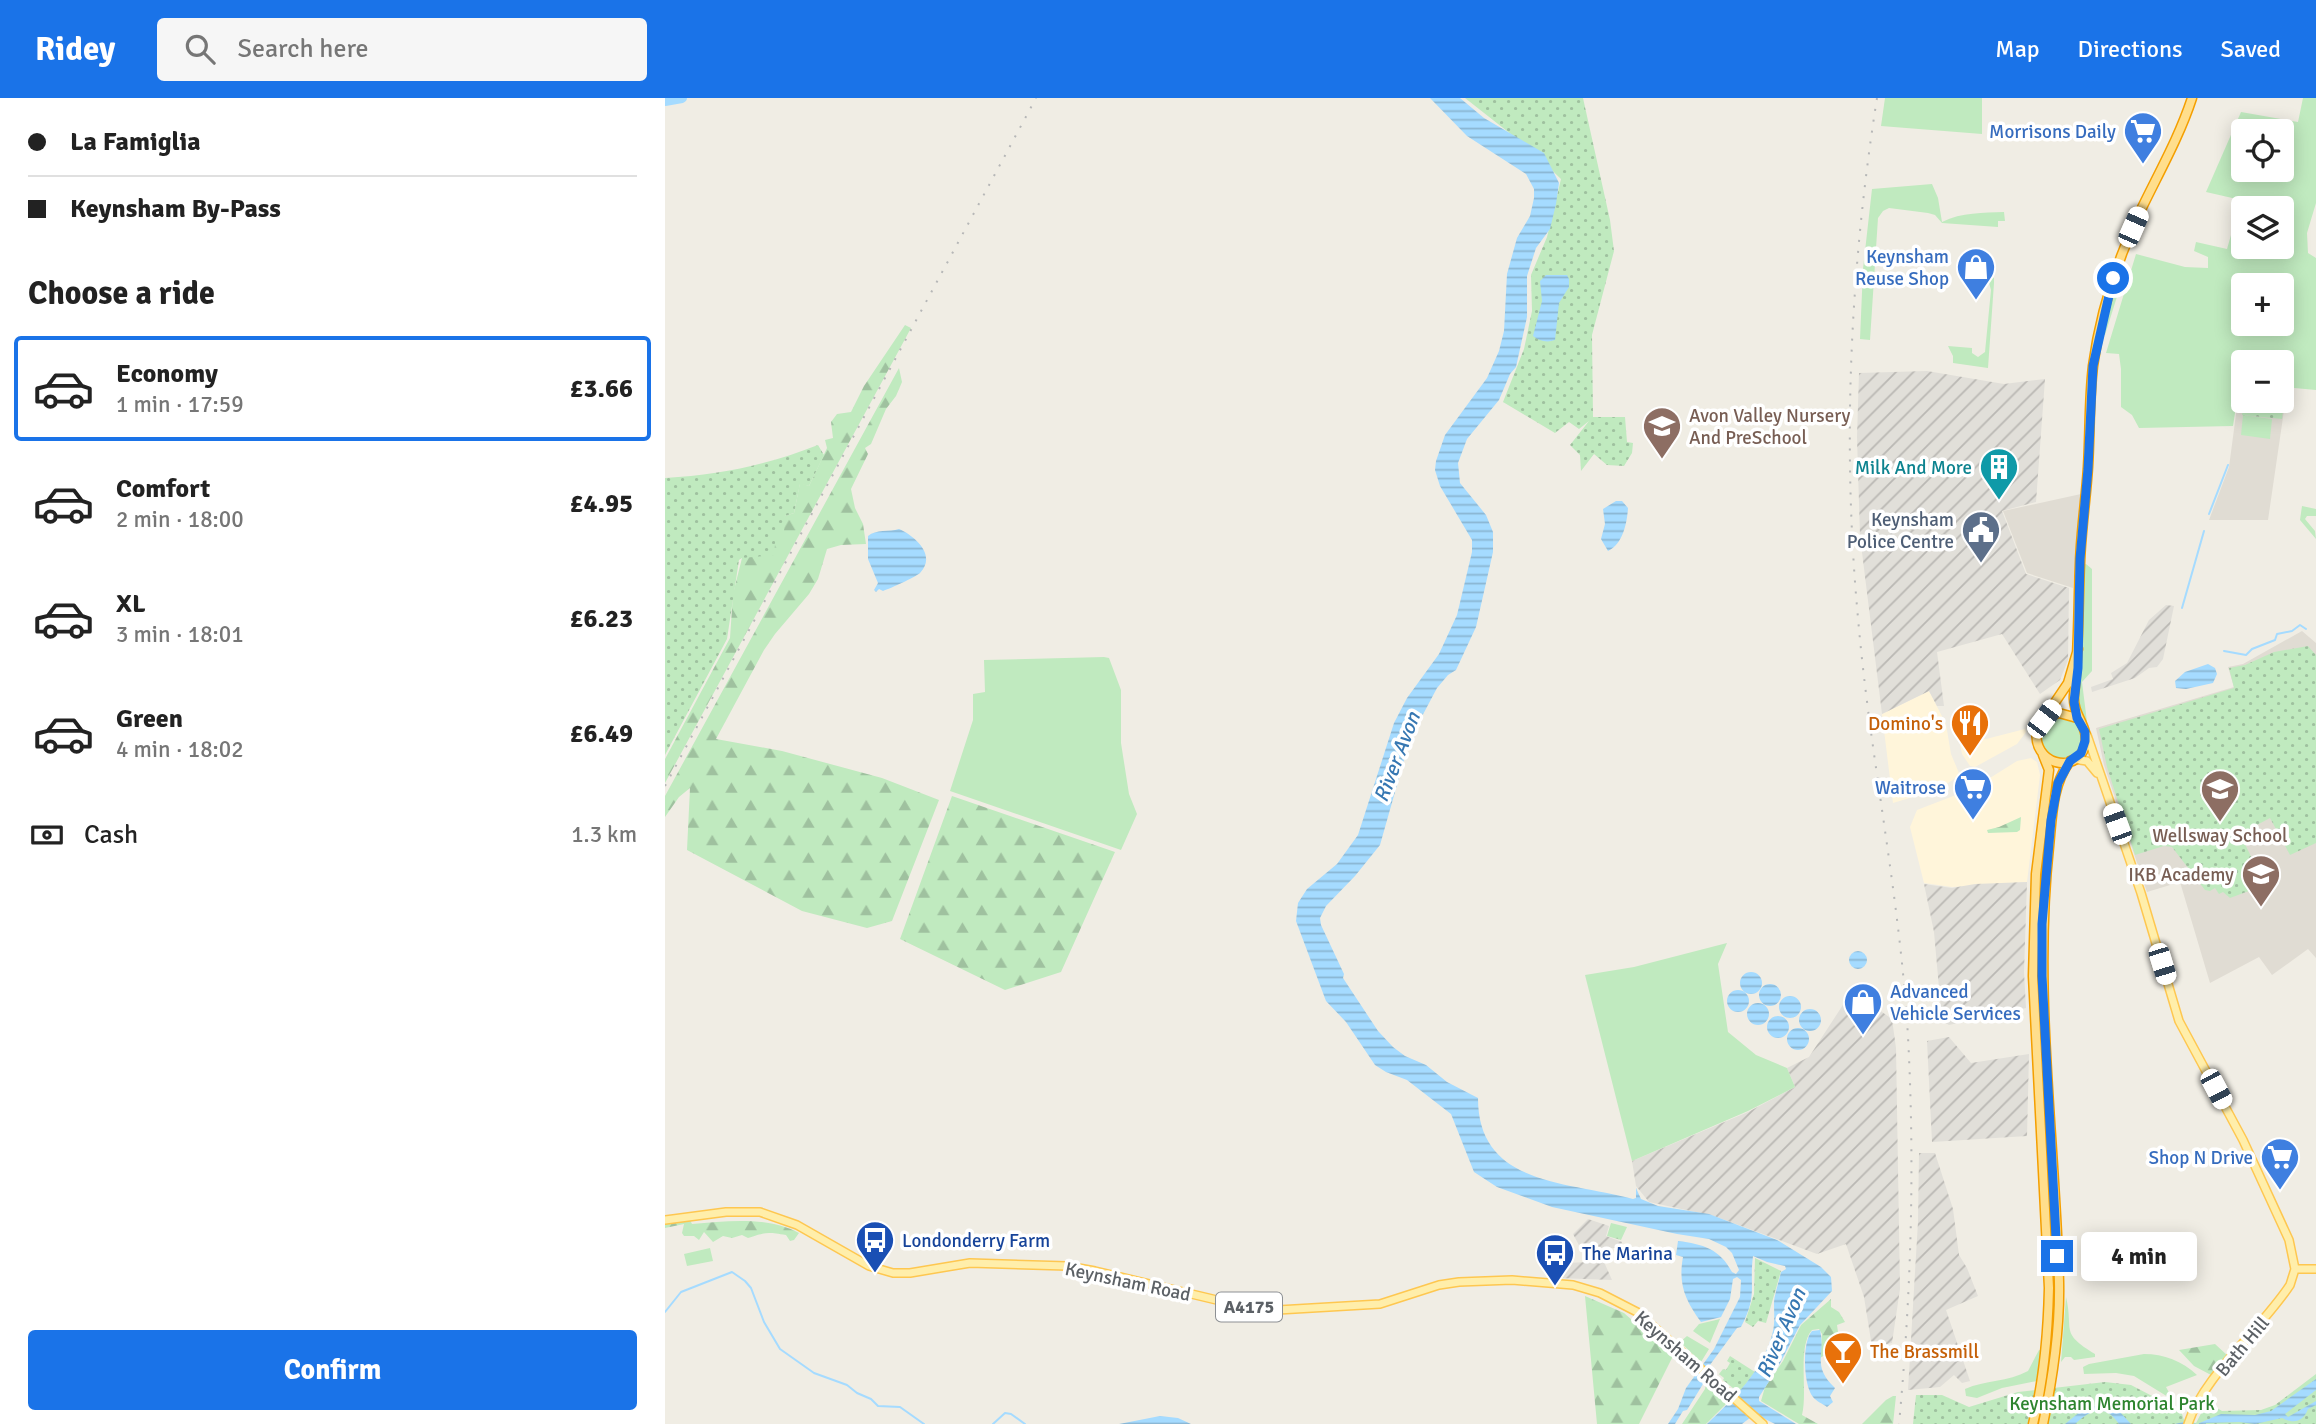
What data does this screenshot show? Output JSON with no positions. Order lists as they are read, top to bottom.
{
  "streets": {
    "main road": ["Keynsham Road", "A4175", "Bath Hill"]
  },
  "water": ["River Avon"],
  "parks": ["Keynsham Memorial Park"],
  "places": {
    "supermarket": ["Morrisons Daily", "Waitrose", "Shop N Drive"],
    "shop": ["Keynsham Reuse Shop", "Advanced Vehicle Services"],
    "school or university": ["Avon Valley Nursery And PreSchool", "Wellsway School", "IKB Academy"],
    "building": ["Milk And More"],
    "public building": ["Keynsham Police Centre"],
    "restaurant": ["Domino's"],
    "bus stop": ["Londonderry Farm", "The Marina"],
    "bar": ["The Brassmill"]
  },
  "page": {
    "header": "Ridey",
    "search": "Search here",
    "nav": ["Map", "Directions", "Saved"],
    "banner": ["La Famiglia", "Keynsham By-Pass"],
    "map_buttons": ["+", "−"],
    "heading": "Choose a ride",
    "list": [
      {
        "name": "Economy",
        "note": "1 min · 17:59",
        "value": "£3.66"
      },
      {
        "name": "Comfort",
        "note": "2 min · 18:00",
        "value": "£4.95"
      },
      {
        "name": "XL",
        "note": "3 min · 18:01",
        "value": "£6.23"
      },
      {
        "name": "Green",
        "note": "4 min · 18:02",
        "value": "£6.49"
      }
    ],
    "pay": ["Cash", "1.3 km"],
    "bubble": "4 min",
    "buttons": "Confirm"
  }
}
